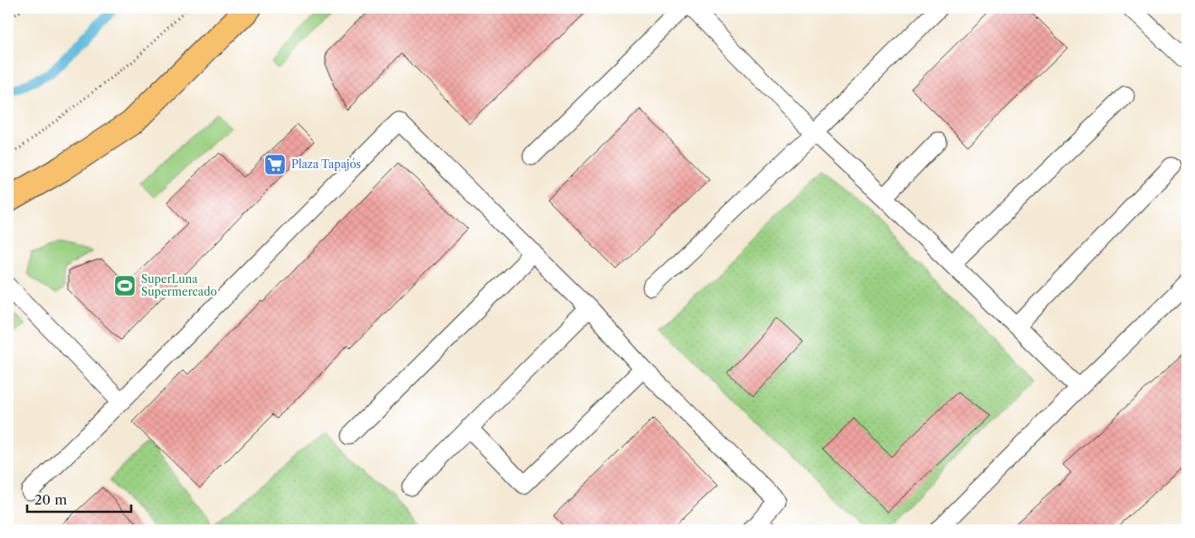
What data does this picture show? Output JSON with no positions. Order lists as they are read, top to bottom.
{
  "places": {
    "supermarket": ["Plaza Tapajós"],
    "sports": ["SuperLuna Supermercado"]
  },
  "scale_bar": "20 m"
}
